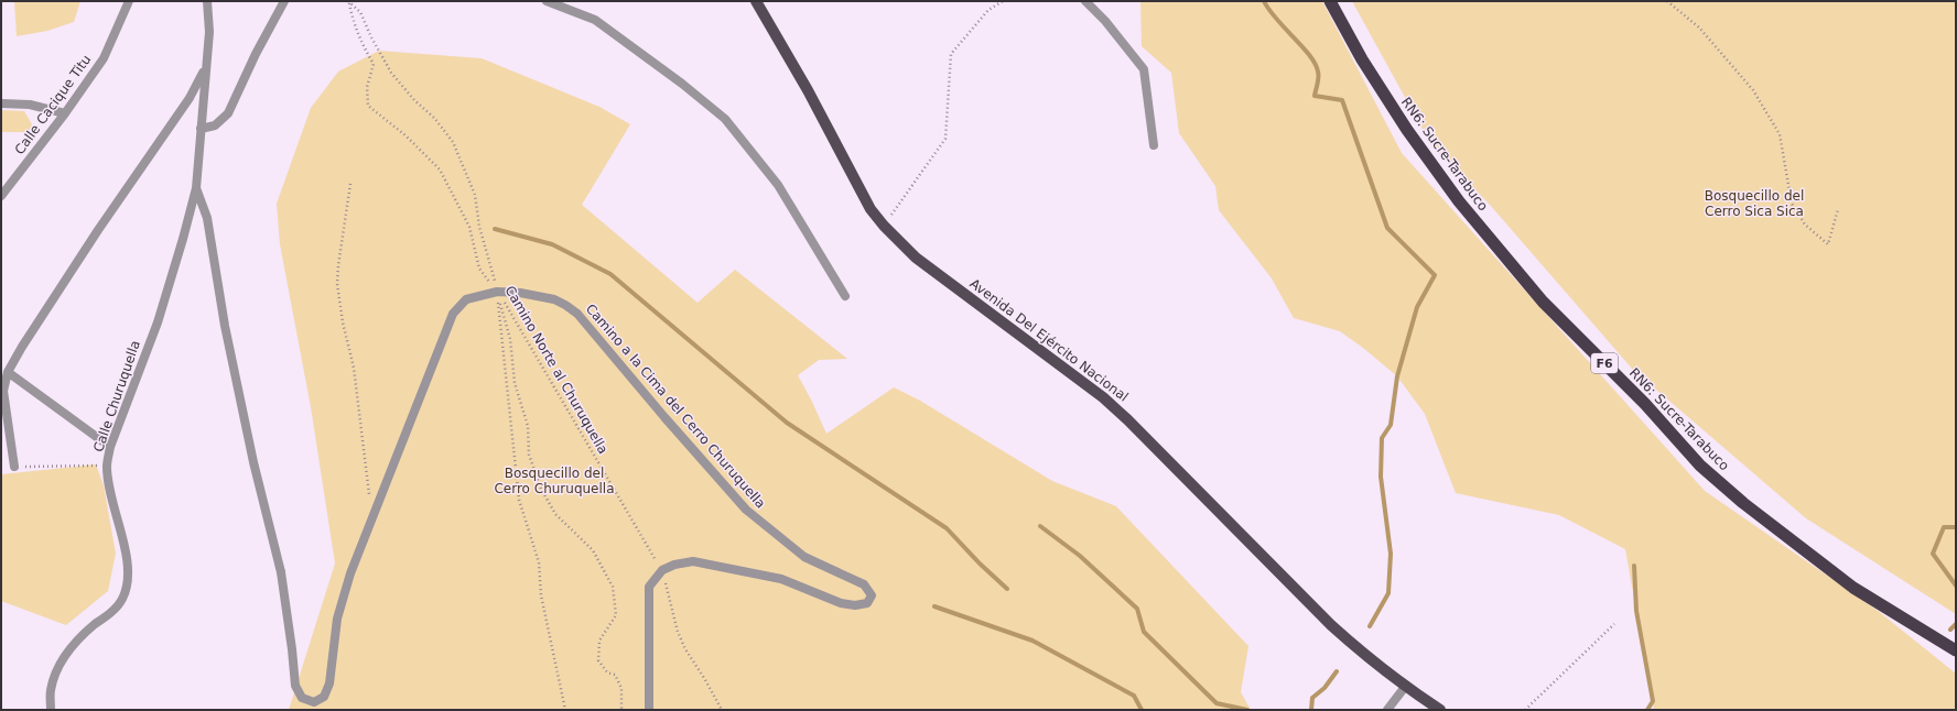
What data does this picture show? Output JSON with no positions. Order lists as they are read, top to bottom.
{
  "streets": {
    "highway": ["RN6: Sucre-Tarabuco", "F6"],
    "main road": ["Avenida Del Ejército Nacional"],
    "street": ["Calle Cacique Titu", "Calle Churuquella", "Camino a la Cima del Cerro Churuquella"],
    "path": ["Camino Norte al Churuquella"]
  },
  "crossings": [
    ["Camino Norte al Churuquella", "Camino a la Cima del Cerro Churuquella"],
    ["Calle Churuquella", "Camino a la Cima del Cerro Churuquella"]
  ],
  "parks": ["Bosquecillo del Cerro Sica Sica", "Bosquecillo del Cerro Churuquella"]
}
